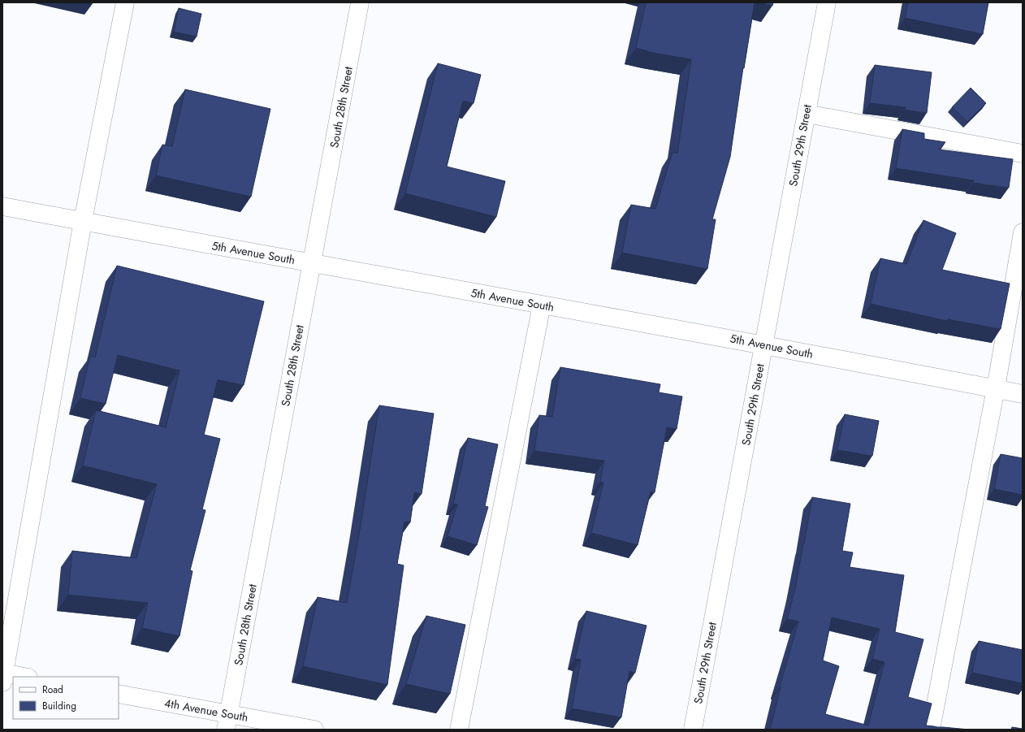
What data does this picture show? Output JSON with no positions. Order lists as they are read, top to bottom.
{
  "streets": {
    "street": [
      "South 28th Street",
      "South 29th Street",
      "5th Avenue South",
      "4th Avenue South"
    ]
  },
  "crossings": [
    ["South 28th Street", "5th Avenue South"],
    ["South 28th Street", "4th Avenue South"],
    ["South 29th Street", "5th Avenue South"]
  ],
  "legend": ["Road", "Building"]
}
